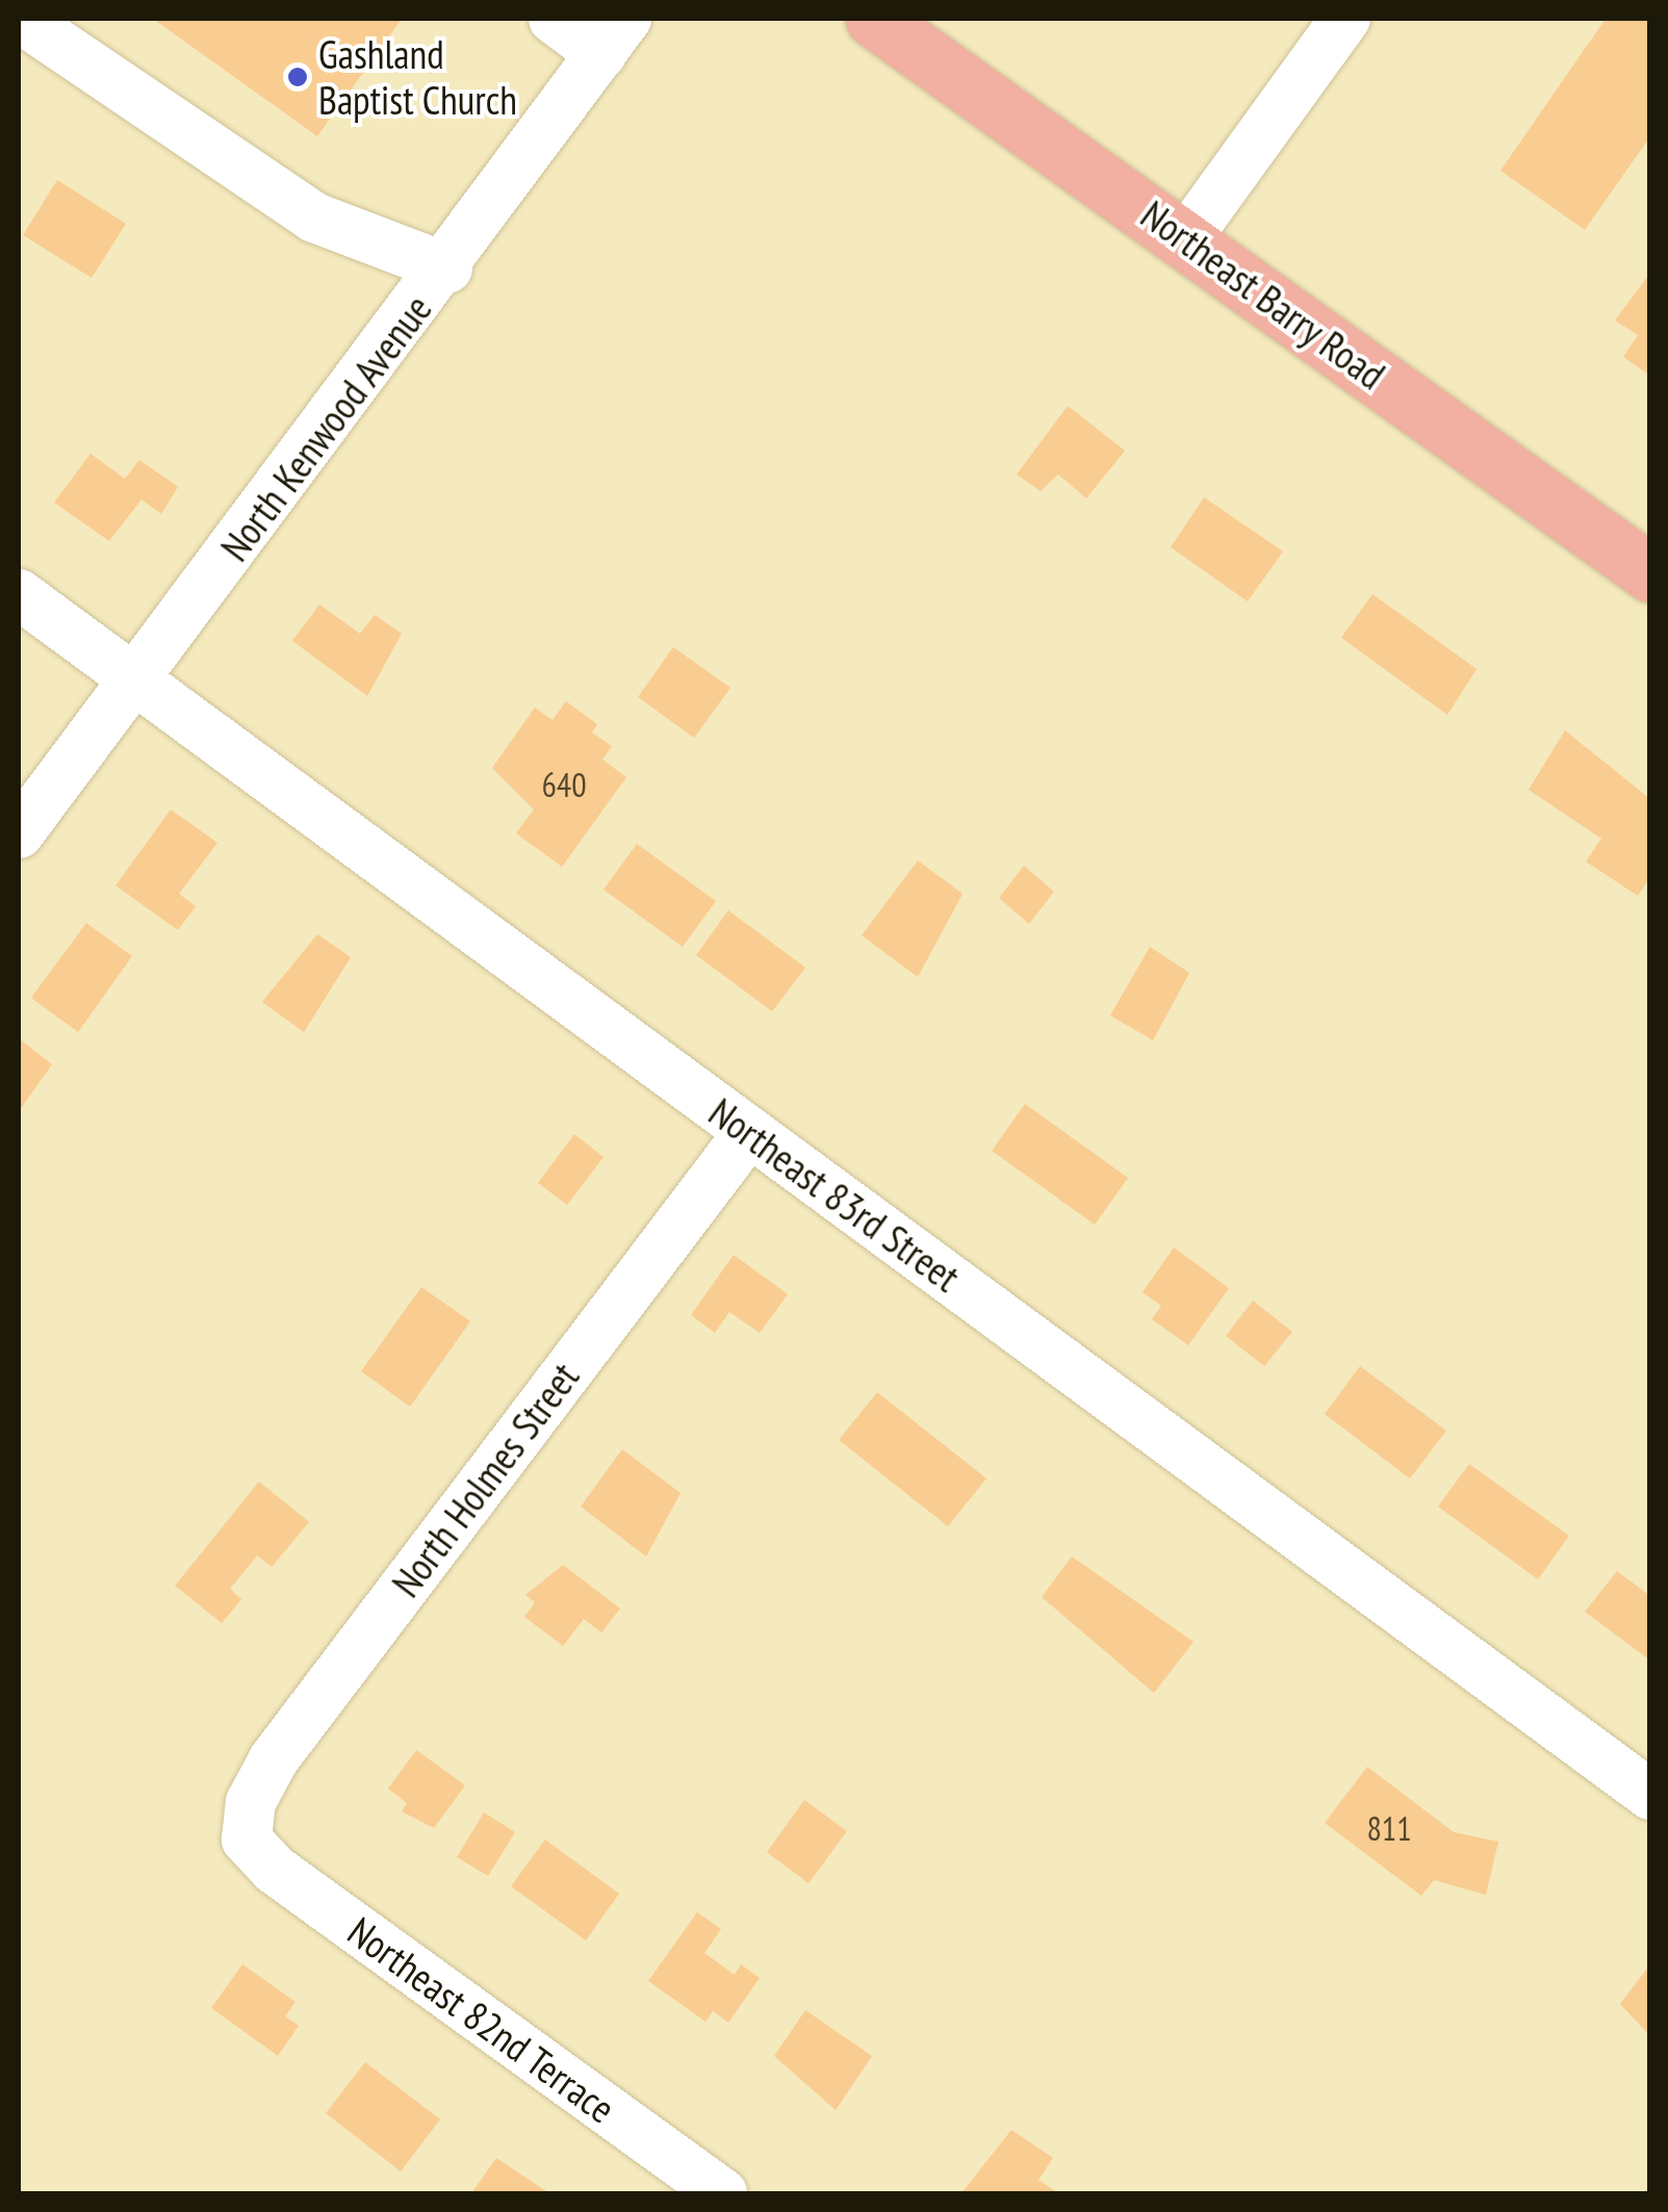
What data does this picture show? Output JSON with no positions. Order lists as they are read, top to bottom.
{
  "streets": {
    "main road": ["Northeast Barry Road"],
    "street": [
      "North Kenwood Avenue",
      "Northeast 83rd Street",
      "North Holmes Street",
      "Northeast 82nd Terrace"
    ]
  },
  "crossings": [
    ["North Kenwood Avenue", "Northeast 83rd Street"],
    ["Northeast 83rd Street", "North Holmes Street"],
    ["North Holmes Street", "Northeast 82nd Terrace"]
  ],
  "places": ["Gashland Baptist Church"],
  "house_numbers": ["640", "811"]
}
